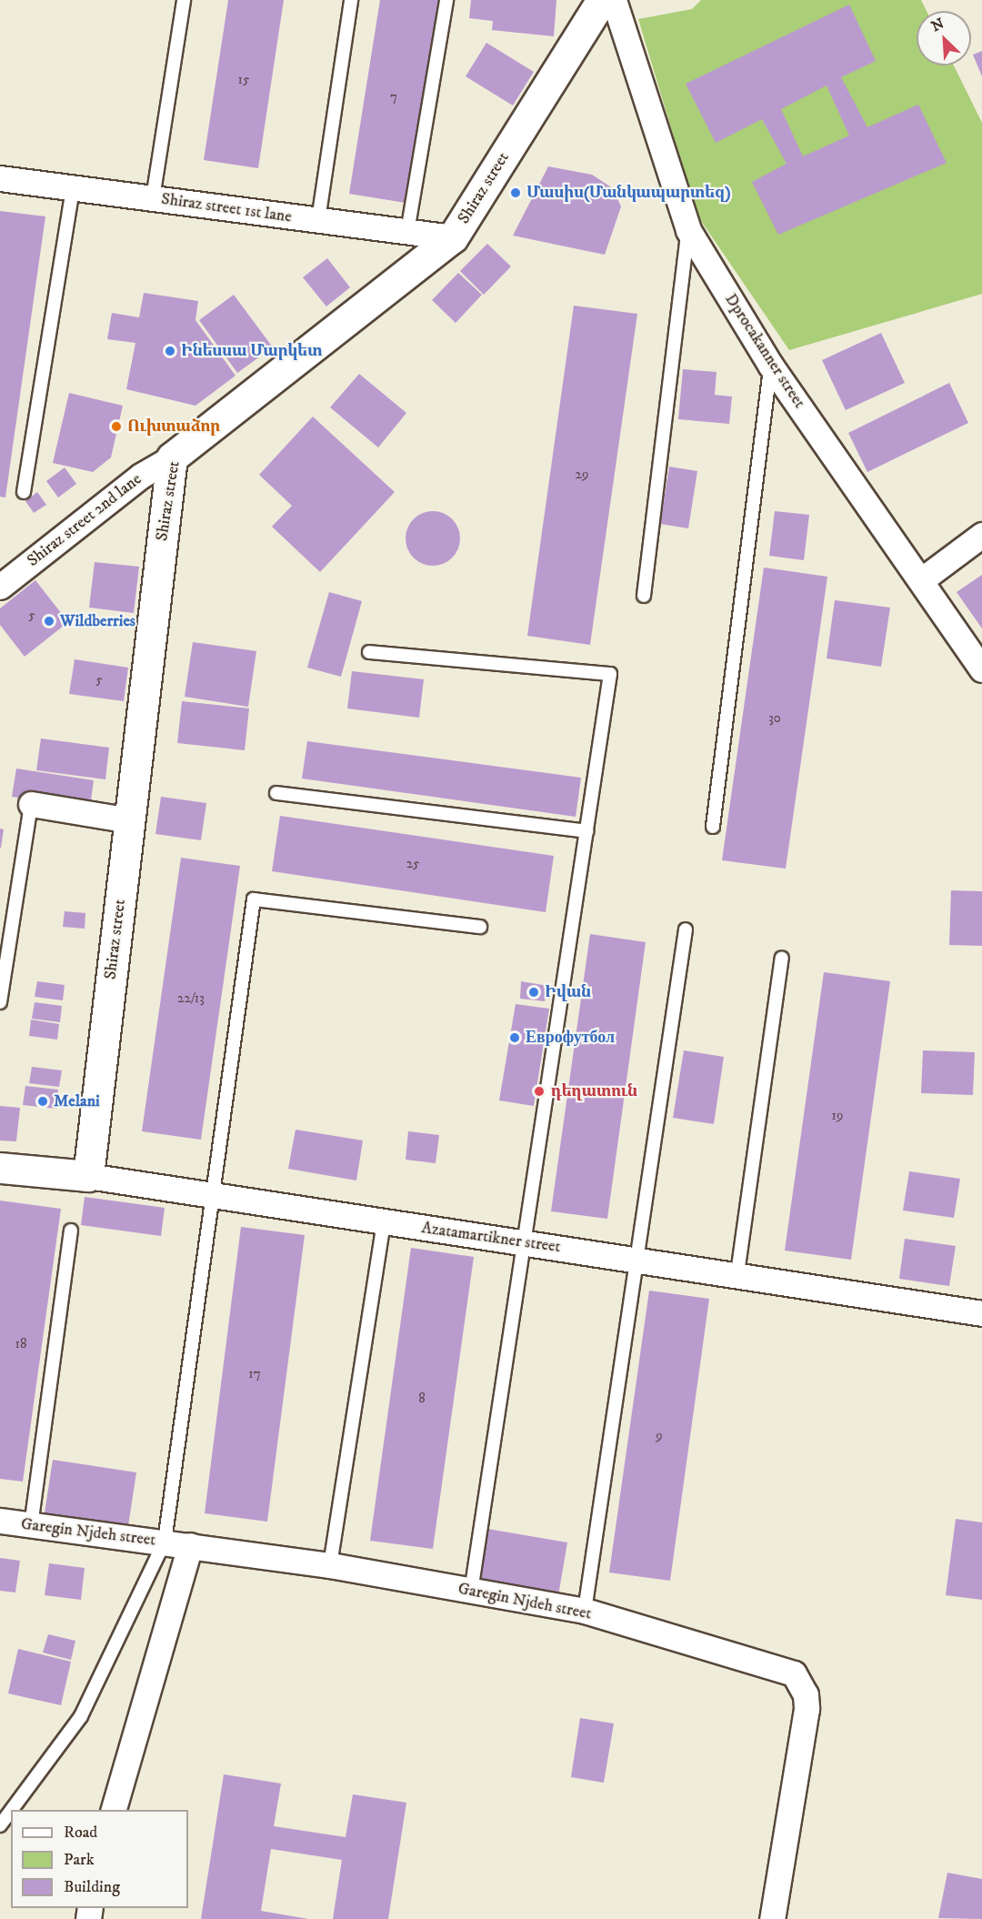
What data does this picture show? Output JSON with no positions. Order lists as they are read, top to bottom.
{
  "streets": {
    "street": [
      "Shiraz street",
      "Shiraz street 1st lane",
      "Dprocakanner street",
      "Shiraz street 2nd lane",
      "Azatamartikner street",
      "Garegin Njdeh street"
    ]
  },
  "crossings": [
    ["Shiraz street", "Shiraz street 1st lane"],
    ["Shiraz street", "Shiraz street 2nd lane"],
    ["Shiraz street", "Azatamartikner street"]
  ],
  "places": [
    "Մասիս(Մանկապարտեզ)",
    "Ինեսսա Մարկետ",
    "Ուխտաձոր",
    "Wildberries",
    "Իվան",
    "Еврофутбол",
    "դեղատուն",
    "Melani"
  ],
  "house_numbers": [
    "15",
    "7",
    "29",
    "5",
    "5",
    "30",
    "25",
    "22/13",
    "19",
    "18",
    "17",
    "8",
    "9"
  ],
  "legend": ["Road", "Park", "Building"],
  "north": "top left"
}
